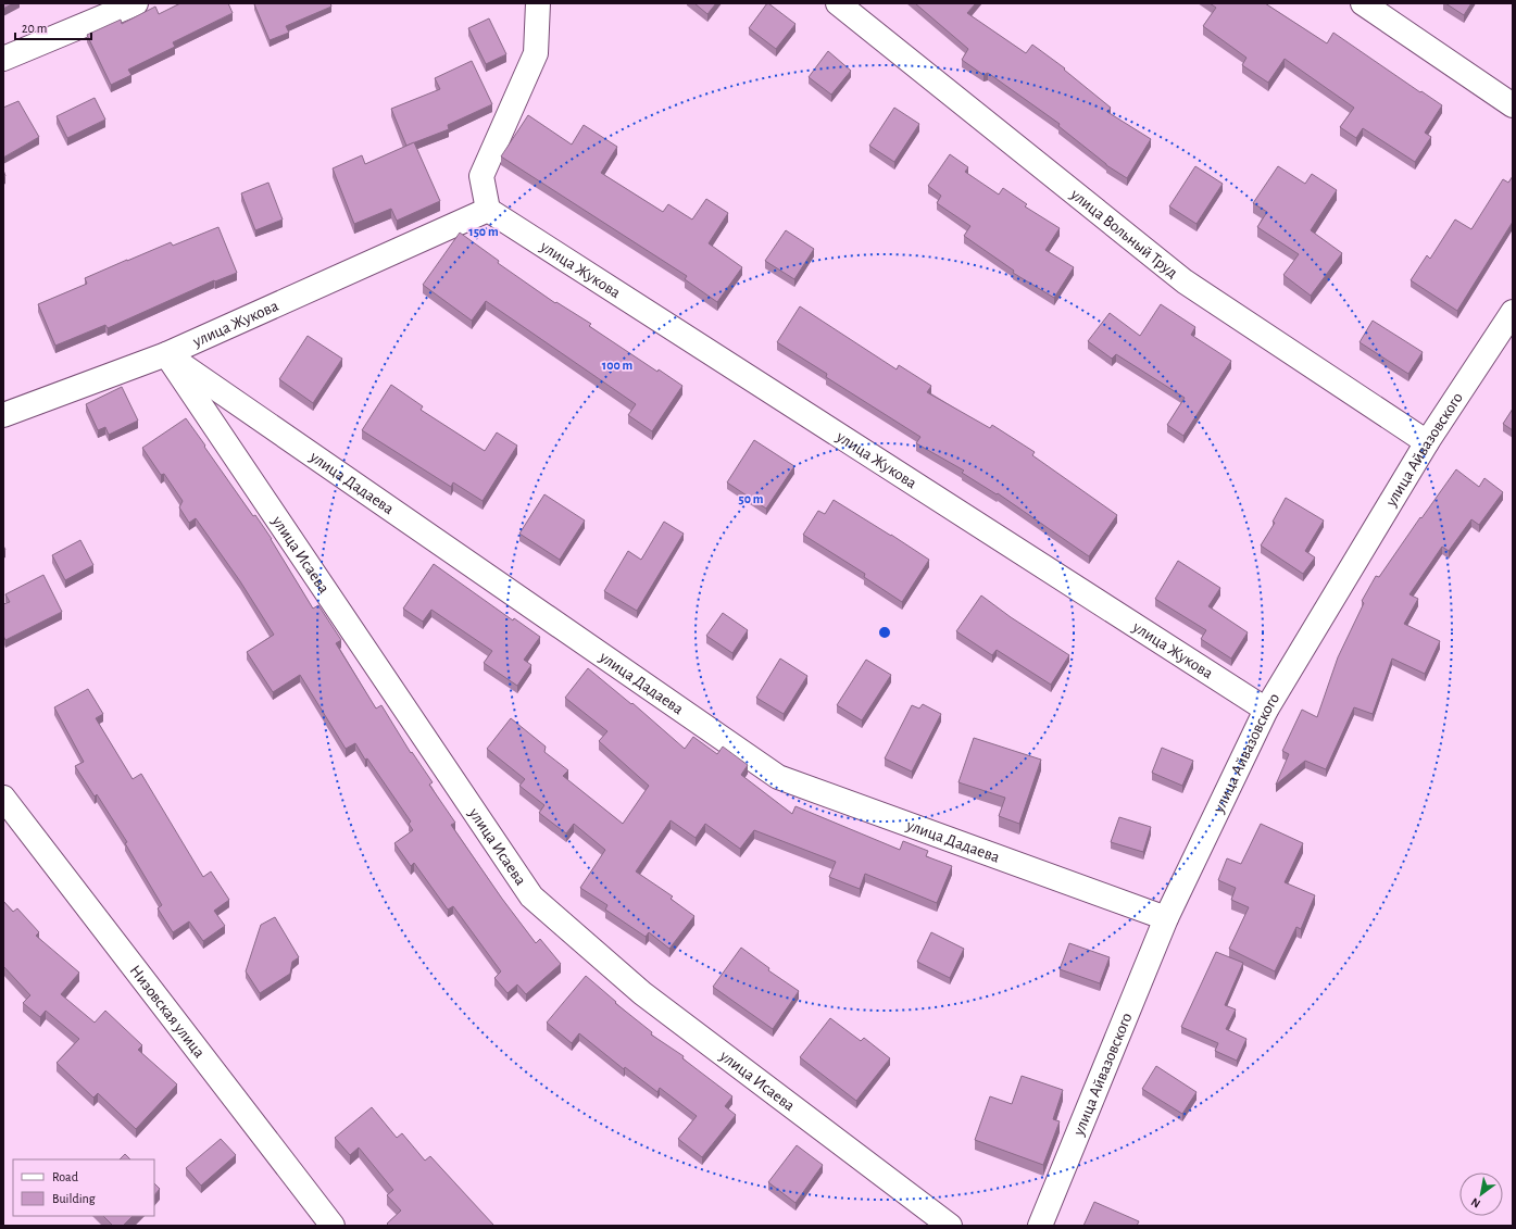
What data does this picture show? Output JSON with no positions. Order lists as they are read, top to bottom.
{
  "streets": {
    "street": [
      "улица Вольный Труд",
      "улица Жукова",
      "улица Айвазовского",
      "улица Дадаева",
      "улица Исаева",
      "Низовская улица"
    ]
  },
  "crossings": [
    ["улица Вольный Труд", "улица Айвазовского"],
    ["улица Жукова", "улица Айвазовского"],
    ["улица Жукова", "улица Дадаева"],
    ["улица Жукова", "улица Исаева"],
    ["улица Айвазовского", "улица Дадаева"],
    ["улица Дадаева", "улица Исаева"]
  ],
  "legend": ["Road", "Building"],
  "scale_bar": "20 m",
  "north": "bottom left",
  "rings": ["150 m", "100 m", "50 m"]
}
